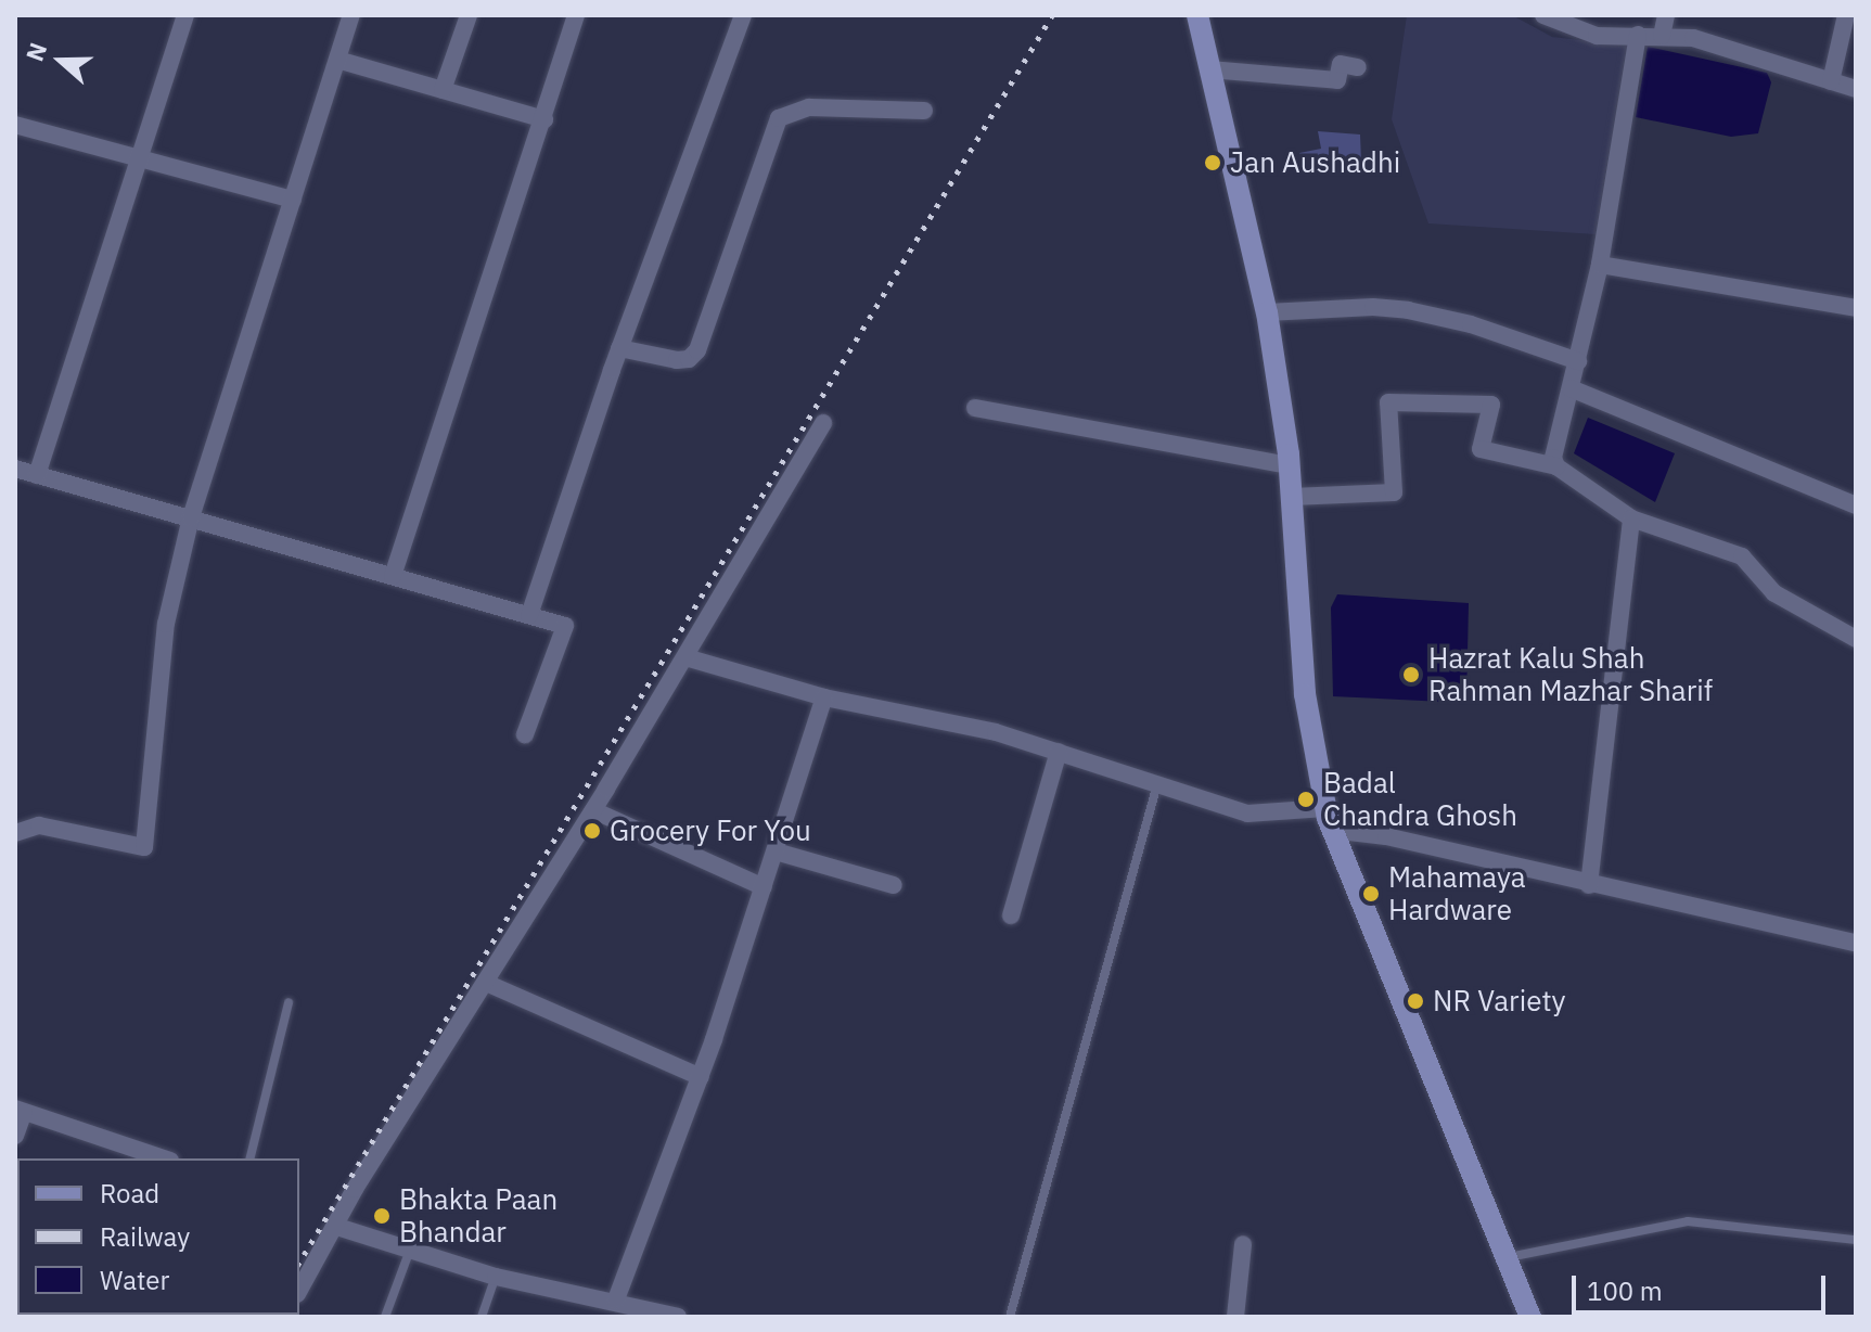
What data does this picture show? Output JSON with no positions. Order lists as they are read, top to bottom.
{
  "places": [
    "Jan Aushadhi",
    "Hazrat Kalu Shah Rahman Mazhar Sharif",
    "Badal Chandra Ghosh",
    "Grocery For You",
    "Mahamaya Hardware",
    "NR Variety",
    "Bhakta Paan Bhandar"
  ],
  "legend": ["Road", "Railway", "Water"],
  "scale_bar": "100 m",
  "north": "left"
}
